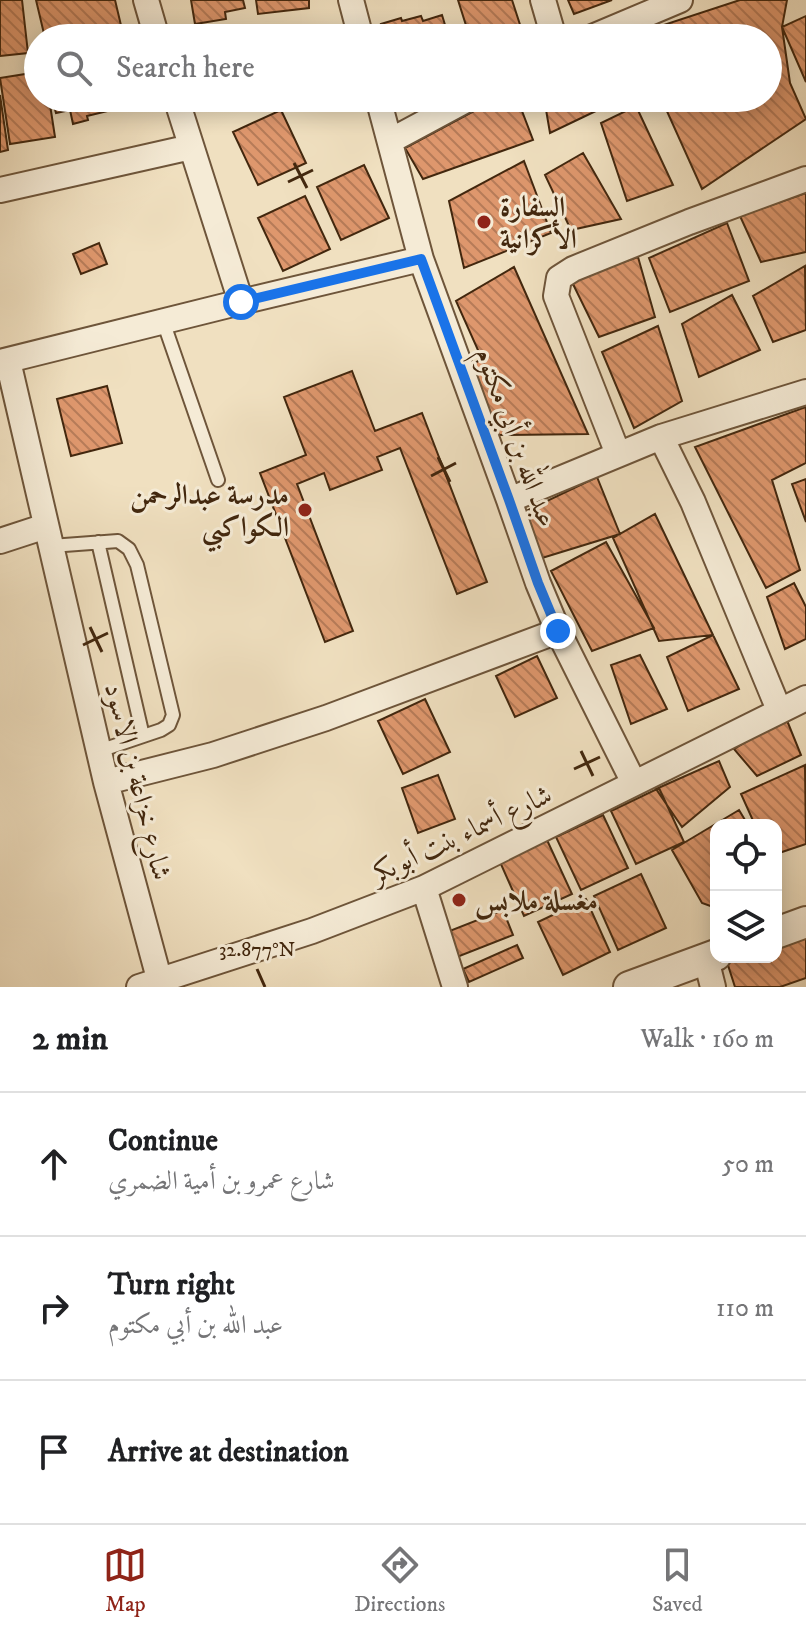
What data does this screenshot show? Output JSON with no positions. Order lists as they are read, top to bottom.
{
  "streets": {
    "street": ["عبد الله بن أبي مكتوم", "شارع خزاعة بن الاسود", "شارع أسماء بنت أبوبكر"]
  },
  "crossings": [
    ["عبد الله بن أبي مكتوم", "شارع أسماء بنت أبوبكر"],
    ["شارع خزاعة بن الاسود", "شارع أسماء بنت أبوبكر"]
  ],
  "places": ["السفارة الأكرانية", "مدرسة عبدالرحمن الكواكبي", "مغسلة ملابس"],
  "page": {
    "search": "Search here",
    "heading": ["2 min", "Walk · 160 m"],
    "list": [
      ["Continue", "شارع عمرو بن أمية الضمري", "50 m"],
      ["Turn right", "عبد الله بن أبي مكتوم", "110 m"],
      "Arrive at destination"
    ],
    "nav": ["Map", "Directions", "Saved"]
  },
  "coordinates": ["32.877°N"]
}
